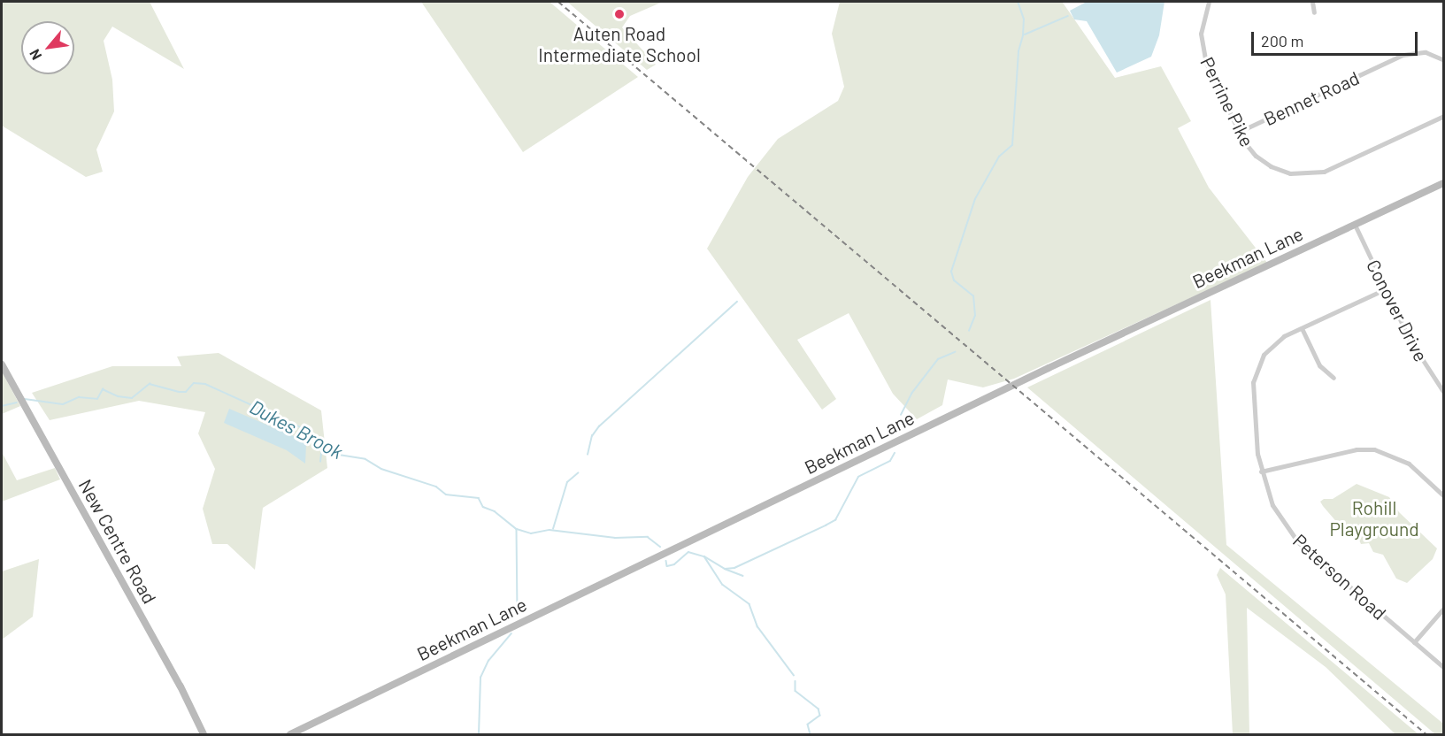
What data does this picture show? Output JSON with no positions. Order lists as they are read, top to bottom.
{
  "streets": {
    "street": [
      "Bennet Road",
      "Perrine Pike",
      "Beekman Lane",
      "Conover Drive",
      "New Centre Road",
      "Peterson Road"
    ]
  },
  "crossings": [
    ["Bennet Road", "Perrine Pike"],
    ["Beekman Lane", "Conover Drive"],
    ["Conover Drive", "Peterson Road"]
  ],
  "water": ["Dukes Brook"],
  "parks": ["Rohill Playground"],
  "places": ["Auten Road Intermediate School"],
  "scale_bar": "200 m",
  "north": "bottom left"
}
